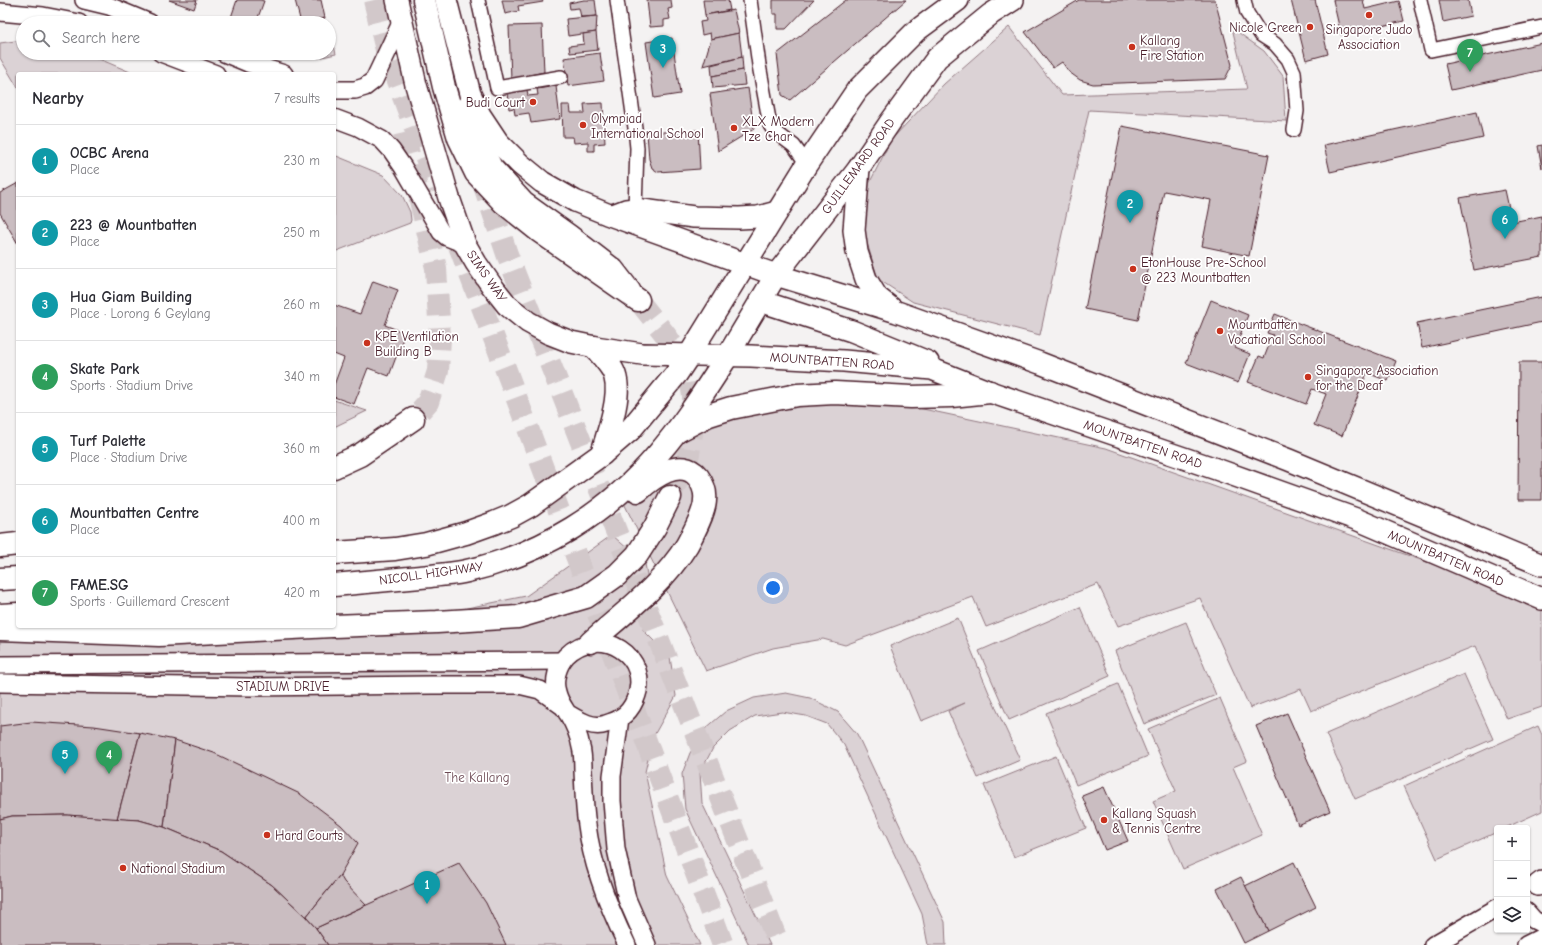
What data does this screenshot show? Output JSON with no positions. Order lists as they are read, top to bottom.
{
  "streets": {
    "highway": ["NICOLL HIGHWAY"],
    "main road": ["GUILLEMARD ROAD", "SIMS WAY", "MOUNTBATTEN ROAD"],
    "street": ["STADIUM DRIVE"]
  },
  "crossings": [
    ["GUILLEMARD ROAD", "SIMS WAY"],
    ["GUILLEMARD ROAD", "MOUNTBATTEN ROAD"],
    ["GUILLEMARD ROAD", "NICOLL HIGHWAY"],
    ["SIMS WAY", "MOUNTBATTEN ROAD"],
    ["SIMS WAY", "NICOLL HIGHWAY"],
    ["MOUNTBATTEN ROAD", "NICOLL HIGHWAY"]
  ],
  "parks": ["The Kallang"],
  "places": [
    "Singapore Judo Association",
    "Nicole Green",
    "Kallang Fire Station",
    "Budi Court",
    "Olympiad International School",
    "XLX Modern Tze Char",
    "EtonHouse Pre-School @ 223 Mountbatten",
    "Mountbatten Vocational School",
    "KPE Ventilation Building B",
    "Singapore Association for the Deaf",
    "Kallang Squash & Tennis Centre",
    "Hard Courts",
    "National Stadium"
  ],
  "page": {
    "search": "Search here",
    "pins": [
      "3",
      "7",
      "2",
      "6",
      "4",
      "5",
      "1"
    ],
    "heading": ["Nearby", "7 results"],
    "list": [
      {
        "mark": "1",
        "name": "OCBC Arena",
        "note": "Place",
        "value": "230 m"
      },
      {
        "mark": "2",
        "name": "223 @ Mountbatten",
        "note": "Place",
        "value": "250 m"
      },
      {
        "mark": "3",
        "name": "Hua Giam Building",
        "note": "Place · Lorong 6 Geylang",
        "value": "260 m"
      },
      {
        "mark": "4",
        "name": "Skate Park",
        "note": "Sports · Stadium Drive",
        "value": "340 m"
      },
      {
        "mark": "5",
        "name": "Turf Palette",
        "note": "Place · Stadium Drive",
        "value": "360 m"
      },
      {
        "mark": "6",
        "name": "Mountbatten Centre",
        "note": "Place",
        "value": "400 m"
      },
      {
        "mark": "7",
        "name": "FAME.SG",
        "note": "Sports · Guillemard Crescent",
        "value": "420 m"
      }
    ],
    "map_buttons": ["+", "−"]
  }
}
